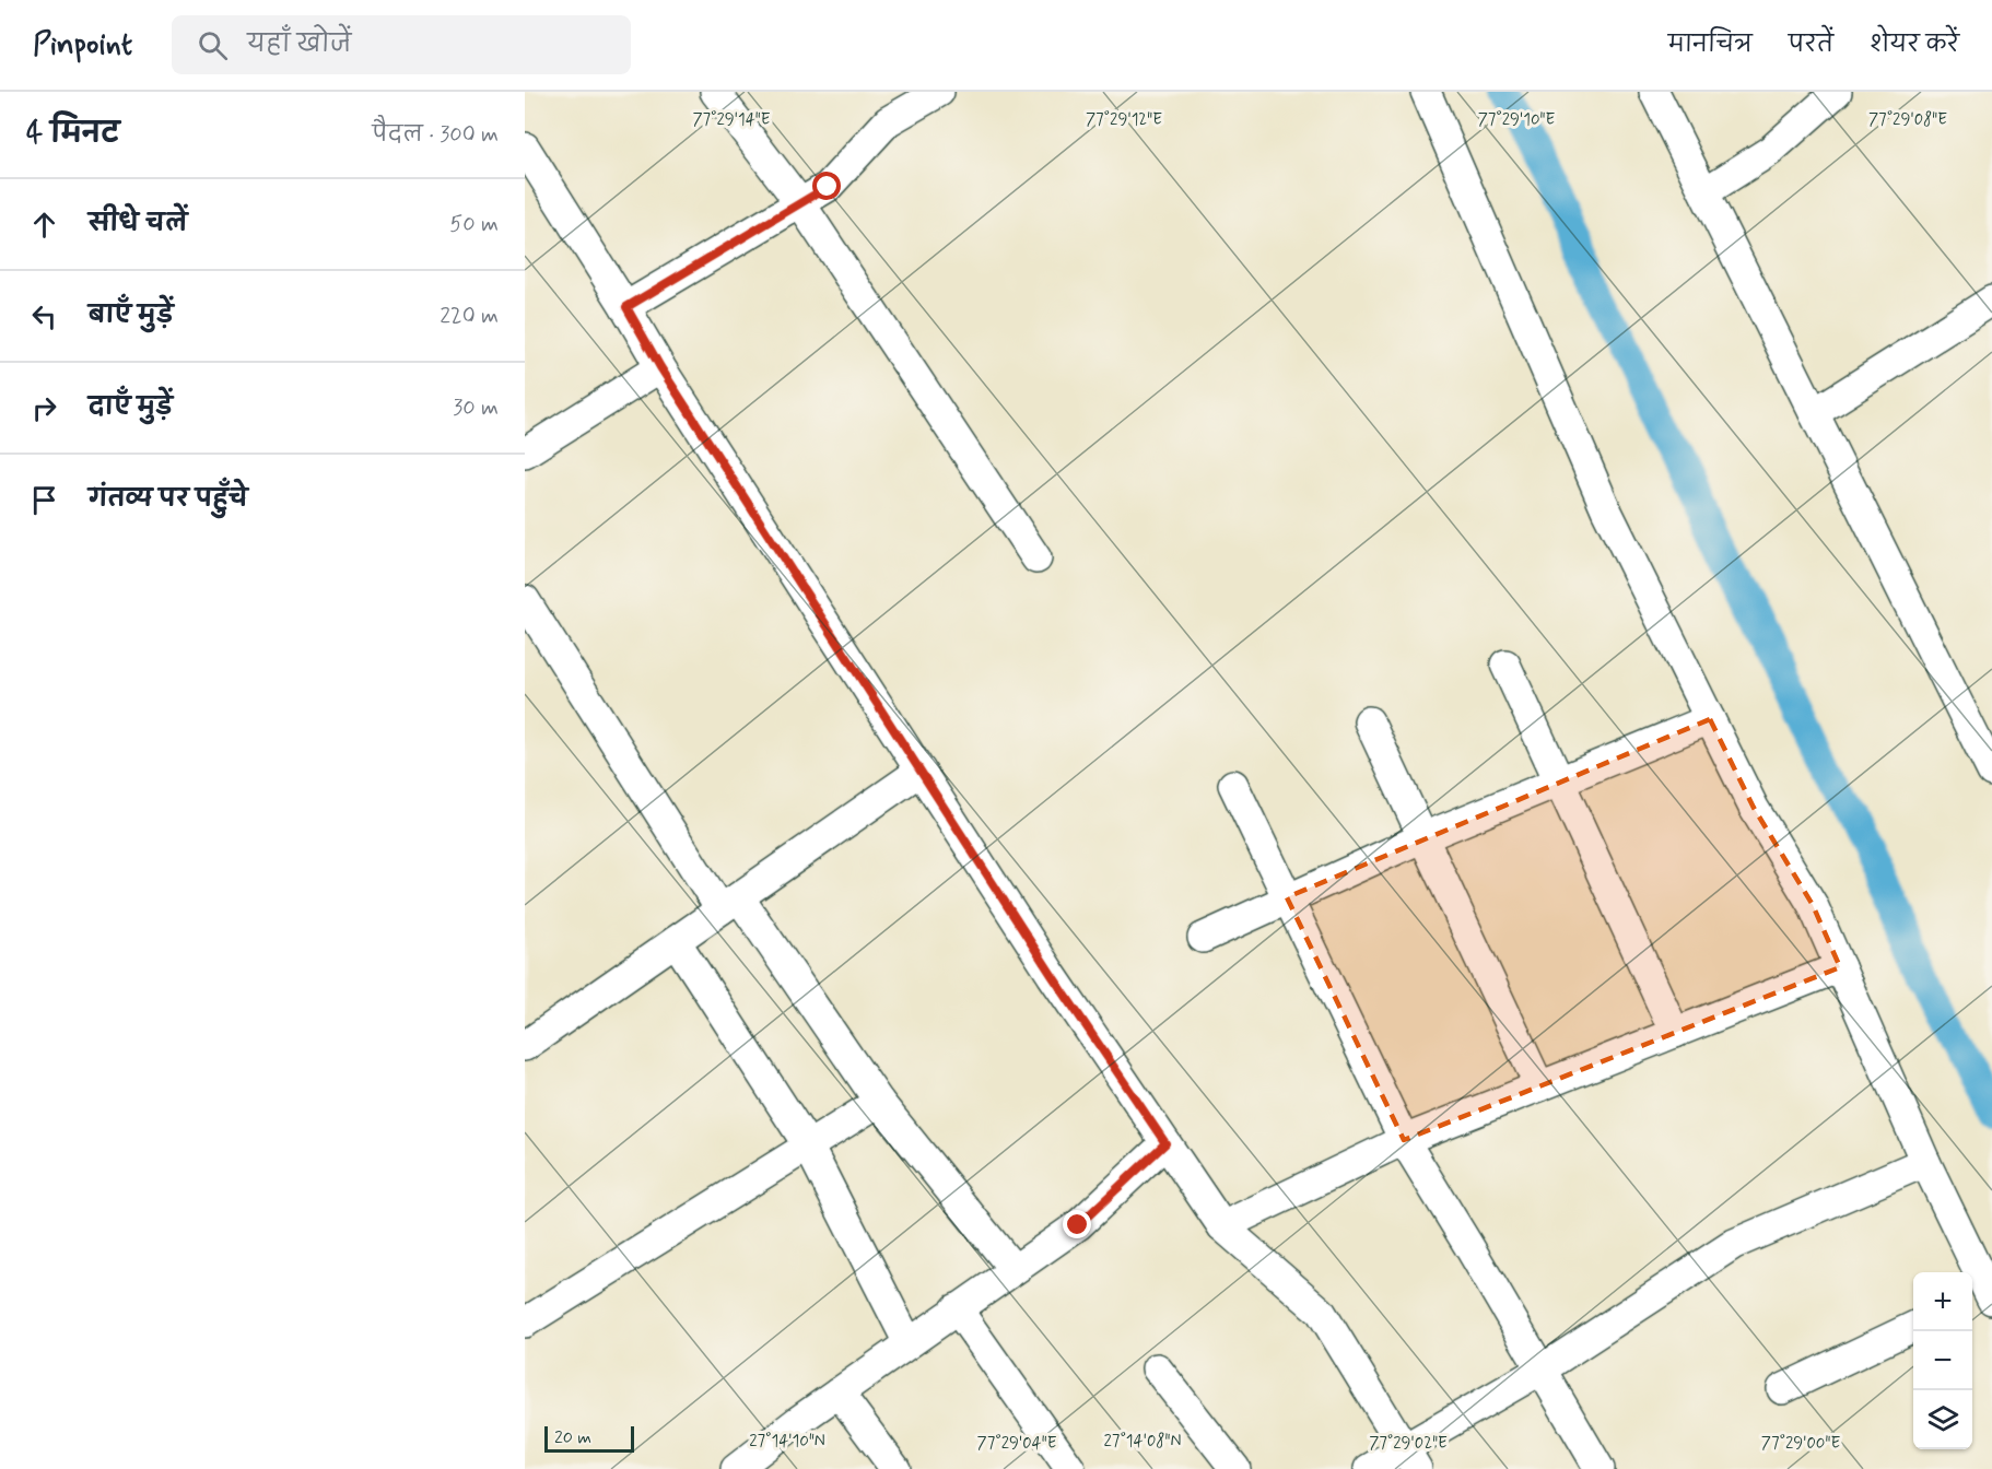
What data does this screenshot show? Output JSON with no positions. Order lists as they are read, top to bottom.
{
  "scale_bar": "20 m",
  "page": {
    "header": "Pinpoint",
    "search": "यहाँ खोजें",
    "nav": ["मानचित्र", "परतें", "शेयर करें"],
    "heading": ["4 मिनट", "पैदल · 300 m"],
    "list": [
      ["सीधे चलें", "50 m"],
      ["बाएँ मुड़ें", "220 m"],
      ["दाएँ मुड़ें", "30 m"],
      "गंतव्य पर पहुँचे"
    ],
    "map_buttons": ["+", "−"],
    "scale": "20 m"
  },
  "coordinates": [
    "77°29'14\"E",
    "77°29'12\"E",
    "77°29'10\"E",
    "77°29'08\"E",
    "27°14'10\"N",
    "27°14'08\"N",
    "77°29'04\"E",
    "77°29'02\"E",
    "77°29'00\"E"
  ]
}
